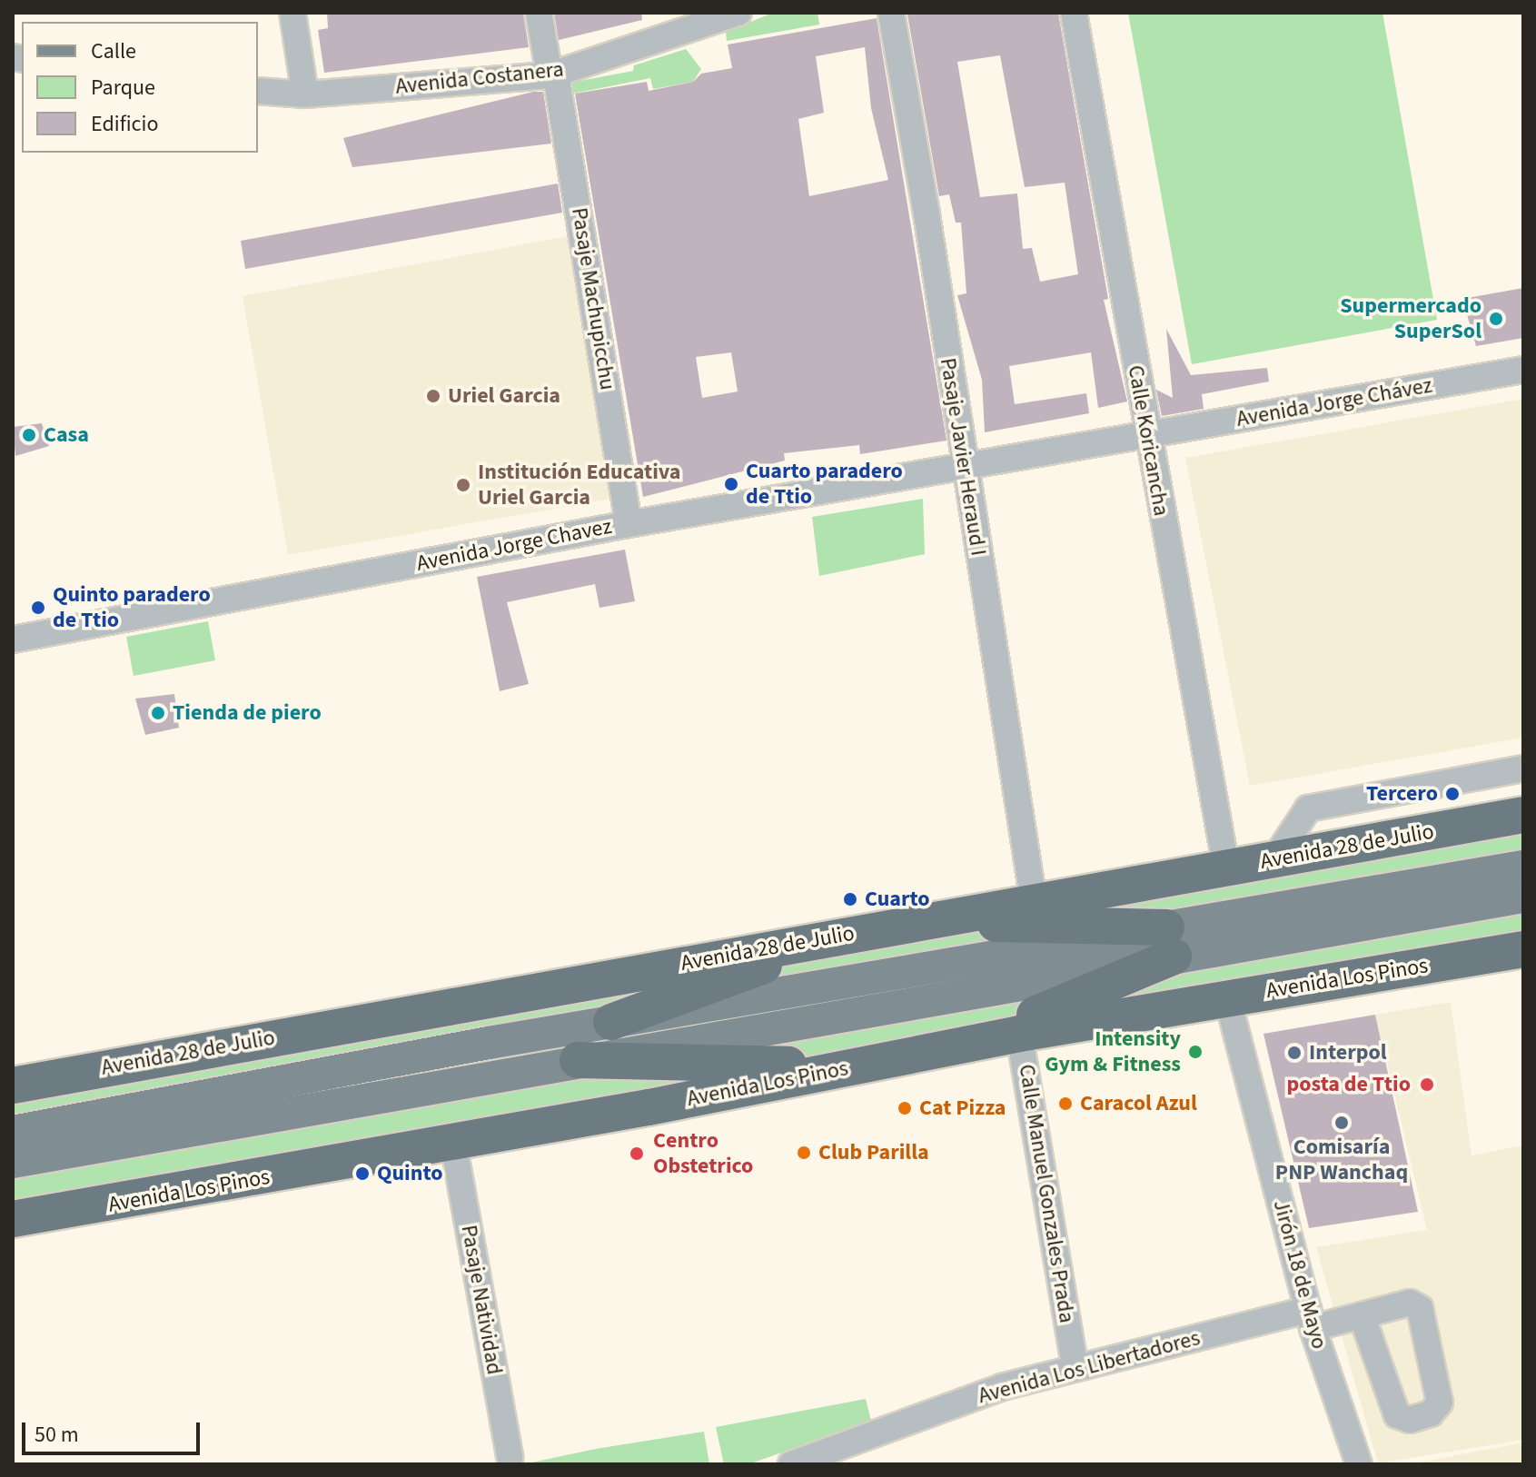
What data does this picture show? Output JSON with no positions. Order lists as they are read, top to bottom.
{
  "streets": {
    "highway": ["Avenida 28 de Julio", "Avenida Los Pinos"],
    "street": [
      "Avenida Costanera",
      "Pasaje Machupicchu",
      "Avenida Jorge Chávez",
      "Calle Koricancha",
      "Pasaje Javier Heraud I",
      "Avenida Jorge Chavez",
      "Calle Manuel Gonzales Prada",
      "Jirón 18 de Mayo",
      "Pasaje Natividad",
      "Avenida Los Libertadores"
    ]
  },
  "crossings": [
    ["Avenida Costanera", "Pasaje Machupicchu"],
    ["Pasaje Machupicchu", "Avenida Jorge Chavez"],
    ["Avenida Jorge Chávez", "Calle Koricancha"],
    ["Avenida Jorge Chávez", "Avenida Jorge Chavez"],
    ["Calle Koricancha", "Avenida Jorge Chavez"],
    ["Calle Koricancha", "Avenida 28 de Julio"],
    ["Pasaje Javier Heraud I", "Avenida Jorge Chavez"],
    ["Pasaje Javier Heraud I", "Avenida 28 de Julio"],
    ["Avenida Los Pinos", "Calle Manuel Gonzales Prada"],
    ["Avenida Los Pinos", "Jirón 18 de Mayo"],
    ["Avenida Los Pinos", "Pasaje Natividad"],
    ["Jirón 18 de Mayo", "Avenida Los Libertadores"]
  ],
  "places": [
    "Supermercado SuperSol",
    "Uriel Garcia",
    "Casa",
    "Cuarto paradero de Ttio",
    "Institución Educativa Uriel Garcia",
    "Quinto paradero de Ttio",
    "Tienda de piero",
    "Tercero",
    "Cuarto",
    "Intensity Gym & Fitness",
    "Interpol",
    "posta de Ttio",
    "Caracol Azul",
    "Cat Pizza",
    "Comisaría PNP Wanchaq",
    "Club Parilla",
    "Centro Obstetrico",
    "Quinto"
  ],
  "legend": ["Calle", "Parque", "Edificio"],
  "scale_bar": "50 m"
}
